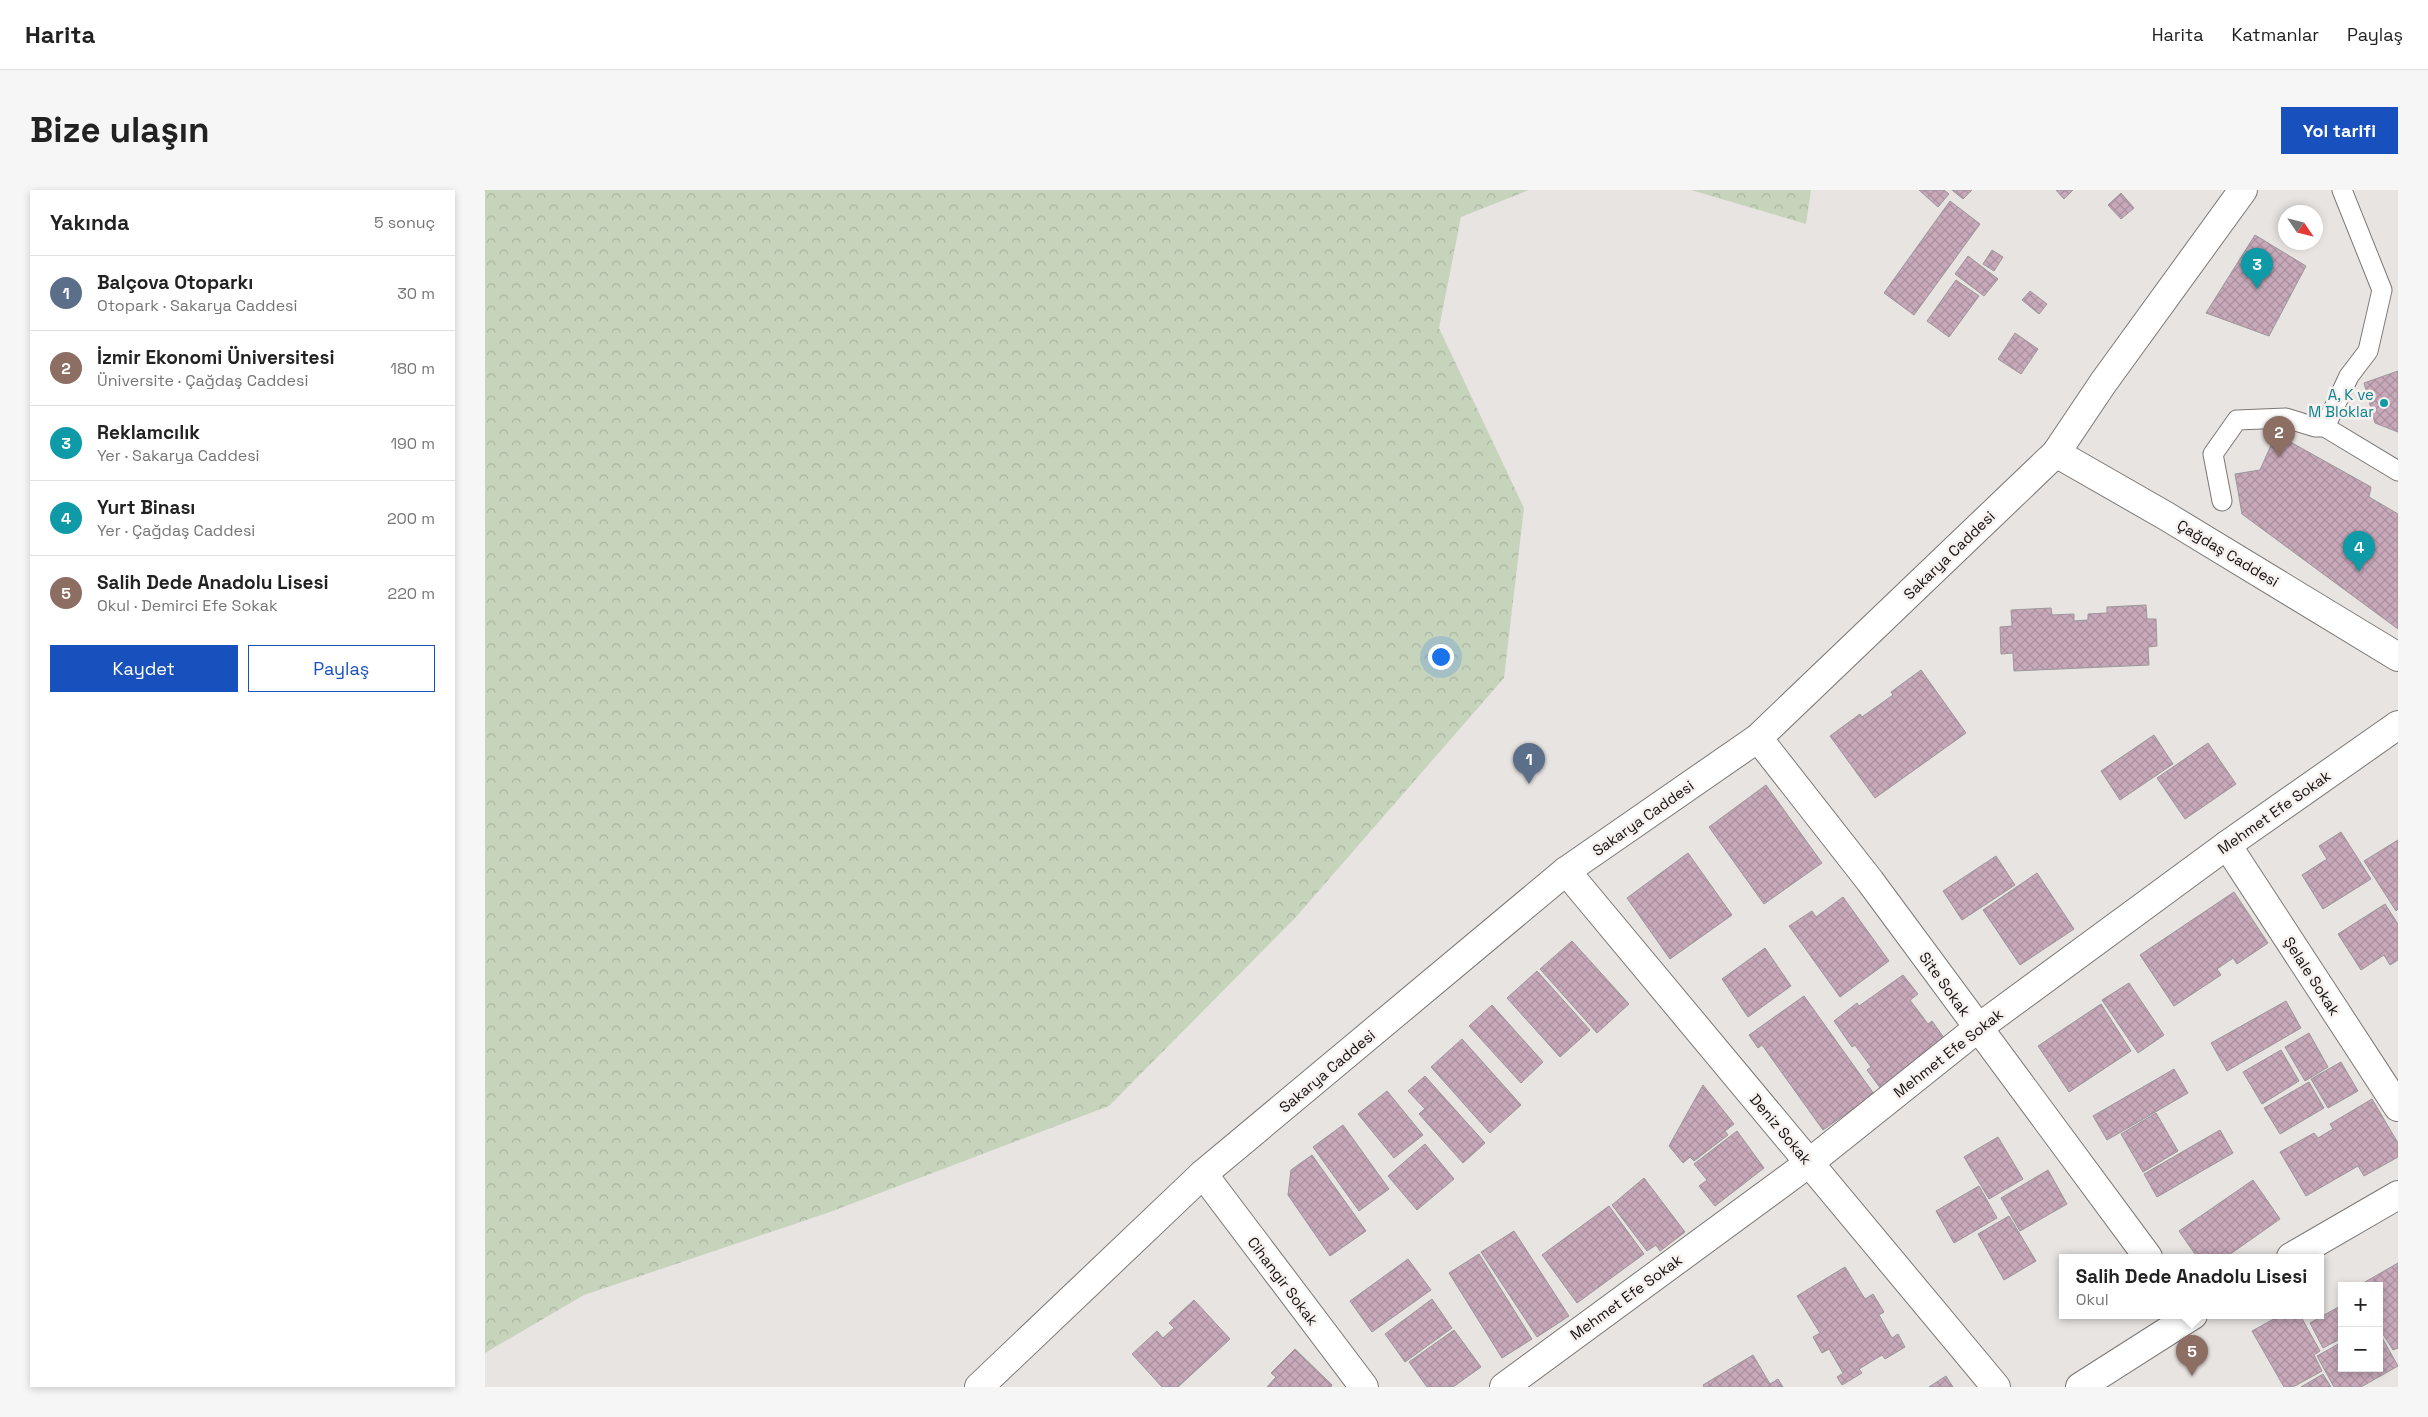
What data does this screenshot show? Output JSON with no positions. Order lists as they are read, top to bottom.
{
  "streets": {
    "street": [
      "Çağdaş Caddesi",
      "Sakarya Caddesi",
      "Mehmet Efe Sokak",
      "Şelale Sokak",
      "Site Sokak",
      "Deniz Sokak",
      "Cihangir Sokak"
    ]
  },
  "crossings": [
    ["Çağdaş Caddesi", "Sakarya Caddesi"],
    ["Sakarya Caddesi", "Site Sokak"],
    ["Sakarya Caddesi", "Deniz Sokak"],
    ["Sakarya Caddesi", "Cihangir Sokak"],
    ["Mehmet Efe Sokak", "Şelale Sokak"],
    ["Mehmet Efe Sokak", "Site Sokak"],
    ["Mehmet Efe Sokak", "Deniz Sokak"]
  ],
  "places": ["A, K ve M Bloklar"],
  "north": "bottom right",
  "page": {
    "header": "Harita",
    "nav": ["Harita", "Katmanlar", "Paylaş"],
    "buttons": [
      "Yol tarifi",
      ["Kaydet", "Paylaş"]
    ],
    "title": "Bize ulaşın",
    "heading": ["Yakında", "5 sonuç"],
    "pins": [
      "3",
      "2",
      "4",
      "1",
      "5"
    ],
    "list": [
      {
        "mark": "1",
        "name": "Balçova Otoparkı",
        "note": "Otopark · Sakarya Caddesi",
        "value": "30 m"
      },
      {
        "mark": "2",
        "name": "İzmir Ekonomi Üniversitesi",
        "note": "Üniversite · Çağdaş Caddesi",
        "value": "180 m"
      },
      {
        "mark": "3",
        "name": "Reklamcılık",
        "note": "Yer · Sakarya Caddesi",
        "value": "190 m"
      },
      {
        "mark": "4",
        "name": "Yurt Binası",
        "note": "Yer · Çağdaş Caddesi",
        "value": "200 m"
      },
      {
        "mark": "5",
        "name": "Salih Dede Anadolu Lisesi",
        "note": "Okul · Demirci Efe Sokak",
        "value": "220 m"
      }
    ],
    "popup": ["Salih Dede Anadolu Lisesi", "Okul"],
    "map_buttons": ["+", "−"]
  }
}
